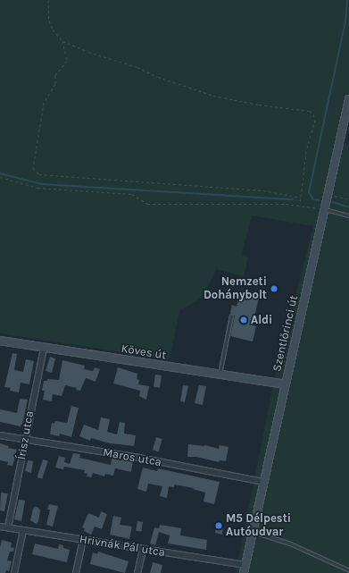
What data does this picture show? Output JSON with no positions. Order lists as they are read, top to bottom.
{
  "streets": {
    "main road": ["Szentlőrinci út", "Köves út"],
    "street": ["Írisz utca", "Maros utca", "Hrivnák Pál utca"]
  },
  "crossings": [
    ["Szentlőrinci út", "Köves út"],
    ["Szentlőrinci út", "Maros utca"],
    ["Szentlőrinci út", "Hrivnák Pál utca"],
    ["Köves út", "Írisz utca"],
    ["Írisz utca", "Maros utca"]
  ],
  "places": ["Nemzeti Dohánybolt", "Aldi", "M5 Délpesti Autóudvar"]
}
